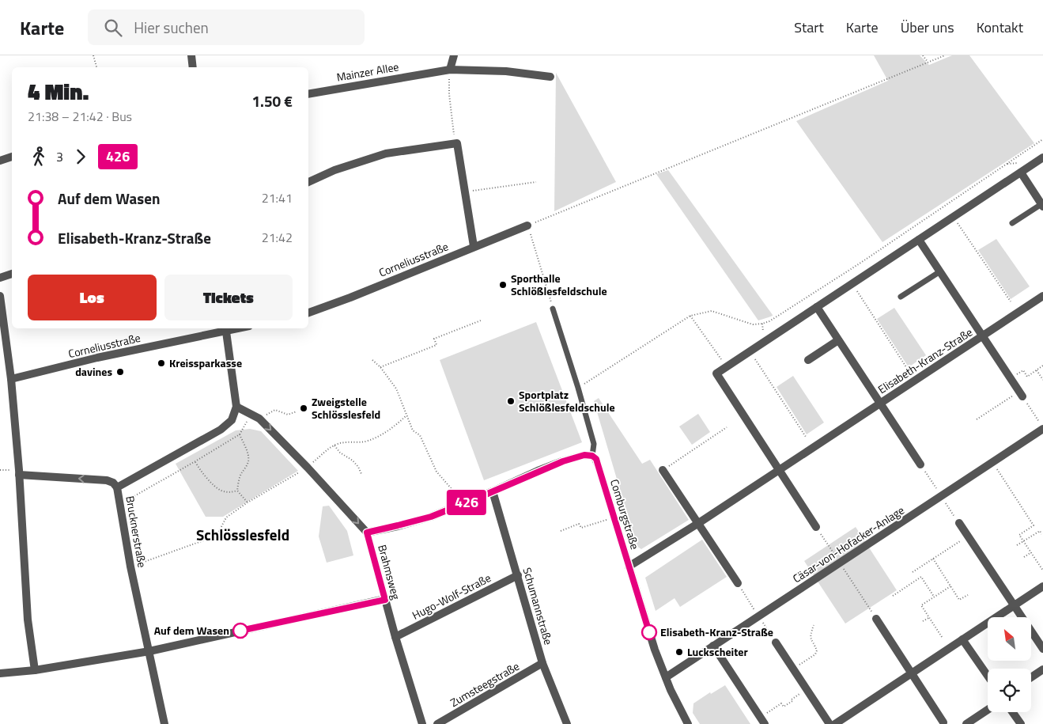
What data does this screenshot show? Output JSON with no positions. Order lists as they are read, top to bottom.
{
  "streets": {
    "street": [
      "Mainzer Allee",
      "Corneliusstraße",
      "Elisabeth-Kranz-Straße",
      "Comburgstraße",
      "Brucknerstraße",
      "Cäsar-von-Hofacker-Anlage",
      "Brahmsweg",
      "Hugo-Wolf-Straße",
      "Schumannstraße",
      "Zumsteegstraße"
    ]
  },
  "crossings": [
    ["Elisabeth-Kranz-Straße", "Comburgstraße"],
    ["Comburgstraße", "Cäsar-von-Hofacker-Anlage"],
    ["Brucknerstraße", "Brahmsweg"],
    ["Brahmsweg", "Hugo-Wolf-Straße"],
    ["Hugo-Wolf-Straße", "Schumannstraße"],
    ["Schumannstraße", "Zumsteegstraße"]
  ],
  "one_way": ["Brahmsweg"],
  "districts": ["Schlösslesfeld"],
  "places": [
    "Sporthalle Schlößlesfeldschule",
    "Kreissparkasse",
    "davines",
    "Sportplatz Schlößlesfeldschule",
    "Zweigstelle Schlösslesfeld",
    "Auf dem Wasen",
    "Elisabeth-Kranz-Straße",
    "Luckscheiter"
  ],
  "lines": ["bus line 426"],
  "north": "top left",
  "page": {
    "header": "Karte",
    "search": "Hier suchen",
    "nav": [
      "Start",
      "Karte",
      "Über uns",
      "Kontakt"
    ],
    "on_map": "426",
    "heading": ["4 Min.", "21:38 – 21:42 · Bus", "1.50 €"],
    "legs": ["3", "426"],
    "list": [
      {
        "name": "Auf dem Wasen",
        "value": "21:41"
      },
      {
        "name": "Elisabeth-Kranz-Straße",
        "value": "21:42"
      }
    ],
    "buttons": ["Los", "Tickets"]
  }
}
